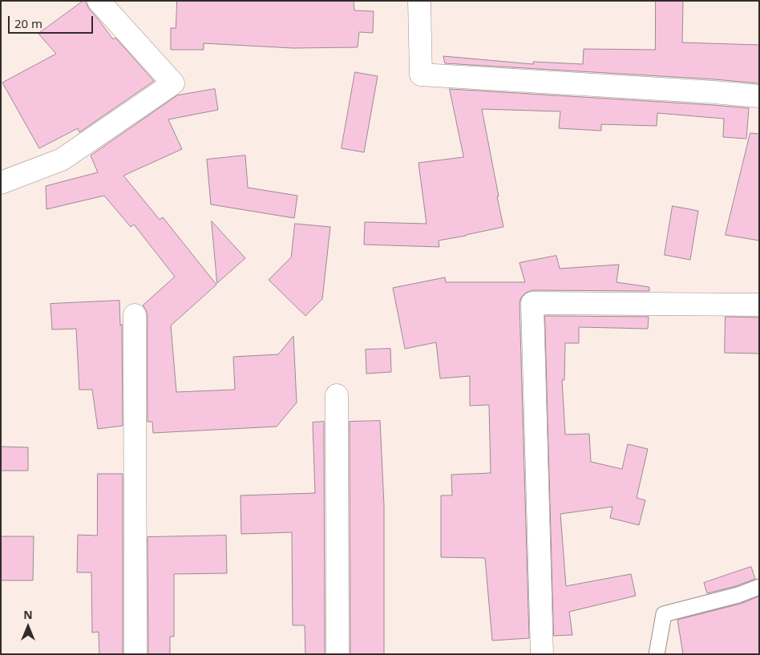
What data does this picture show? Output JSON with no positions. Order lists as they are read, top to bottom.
{
  "scale_bar": "20 m",
  "north": "top"
}
